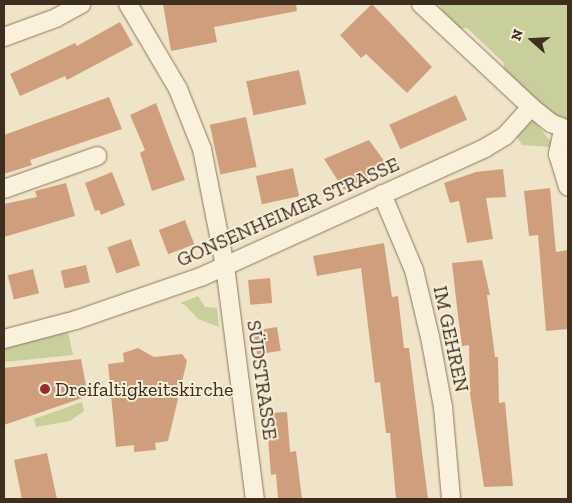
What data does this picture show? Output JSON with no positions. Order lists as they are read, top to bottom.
{
  "streets": {
    "street": ["GONSENHEIMER STRASSE", "IM GEHREN", "SÜDSTRASSE"]
  },
  "crossings": [
    ["GONSENHEIMER STRASSE", "IM GEHREN"],
    ["GONSENHEIMER STRASSE", "SÜDSTRASSE"]
  ],
  "places": ["Dreifaltigkeitskirche"],
  "north": "left"
}
